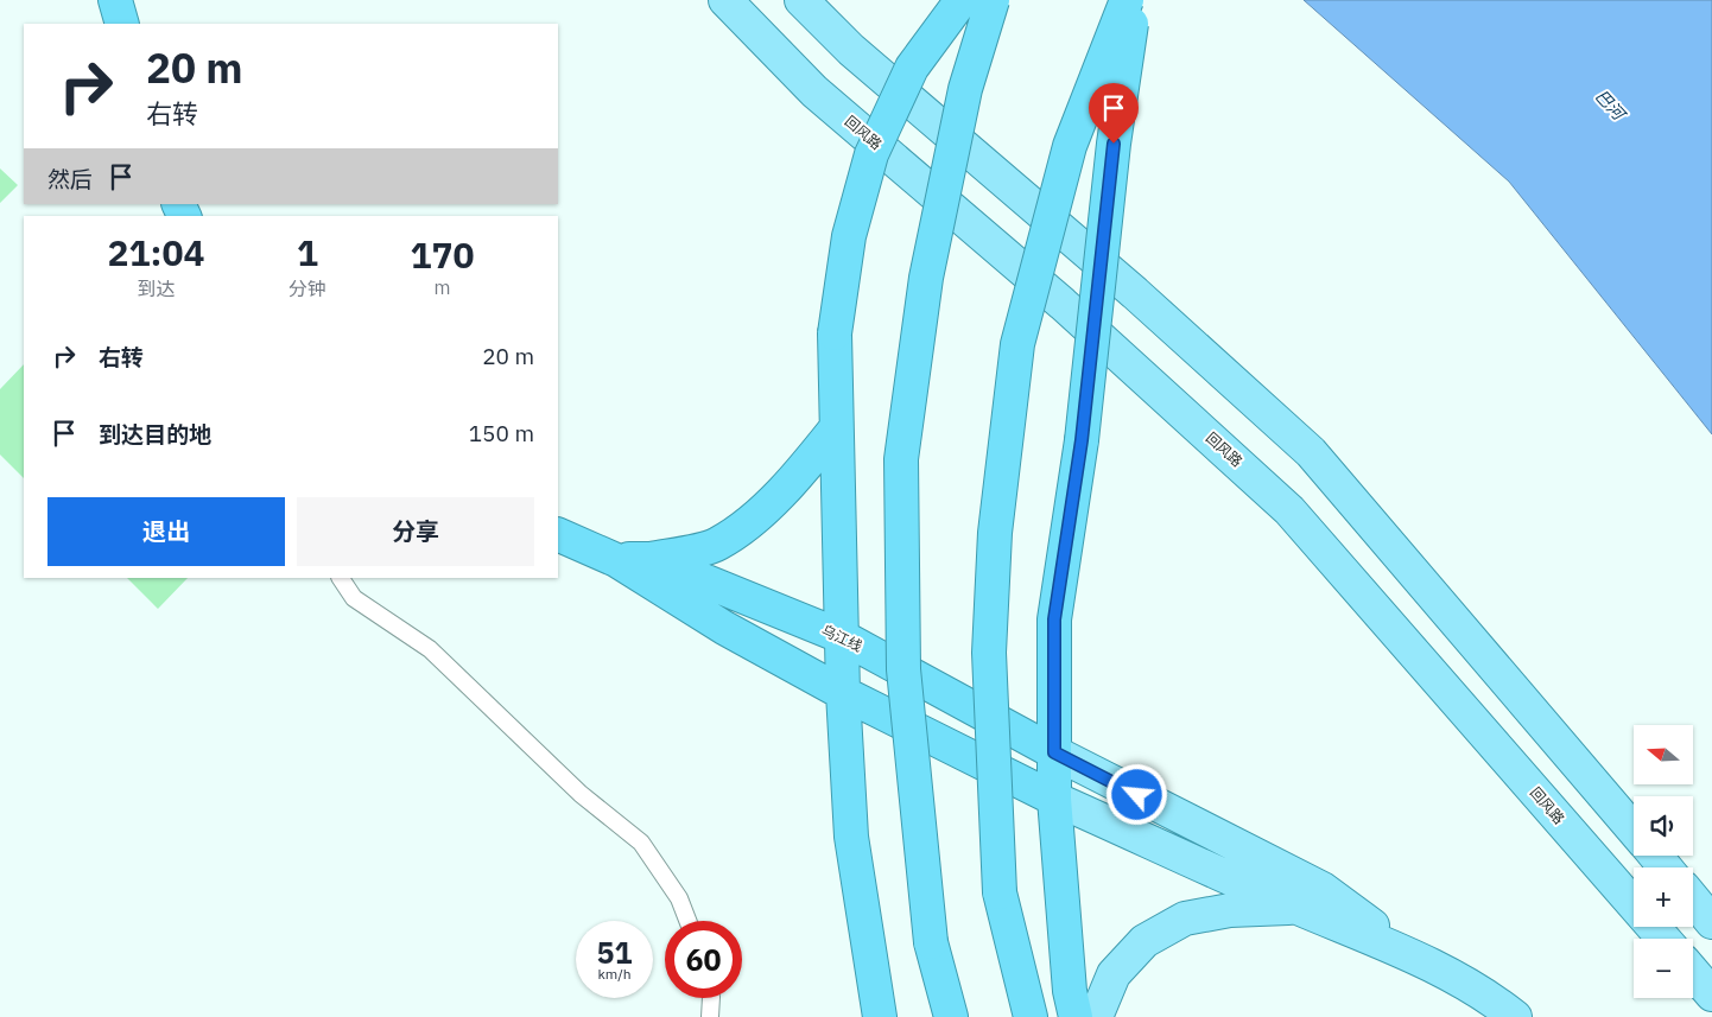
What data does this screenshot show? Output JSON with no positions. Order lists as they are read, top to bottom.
{
  "streets": {
    "highway": ["乌江线"],
    "main road": ["回风路"]
  },
  "water": ["巴河"],
  "north": "left",
  "page": {
    "turn": ["20 m", "右转"],
    "then": "然后",
    "eta": [
      "21:04",
      "到达",
      "1",
      "分钟",
      "170",
      "m"
    ],
    "list": [
      {
        "name": "右转",
        "value": "20 m"
      },
      {
        "name": "到达目的地",
        "value": "150 m"
      }
    ],
    "buttons": ["退出", "分享"],
    "map_buttons": ["+", "−"],
    "speed": "51 km/h",
    "limit": "60"
  }
}
